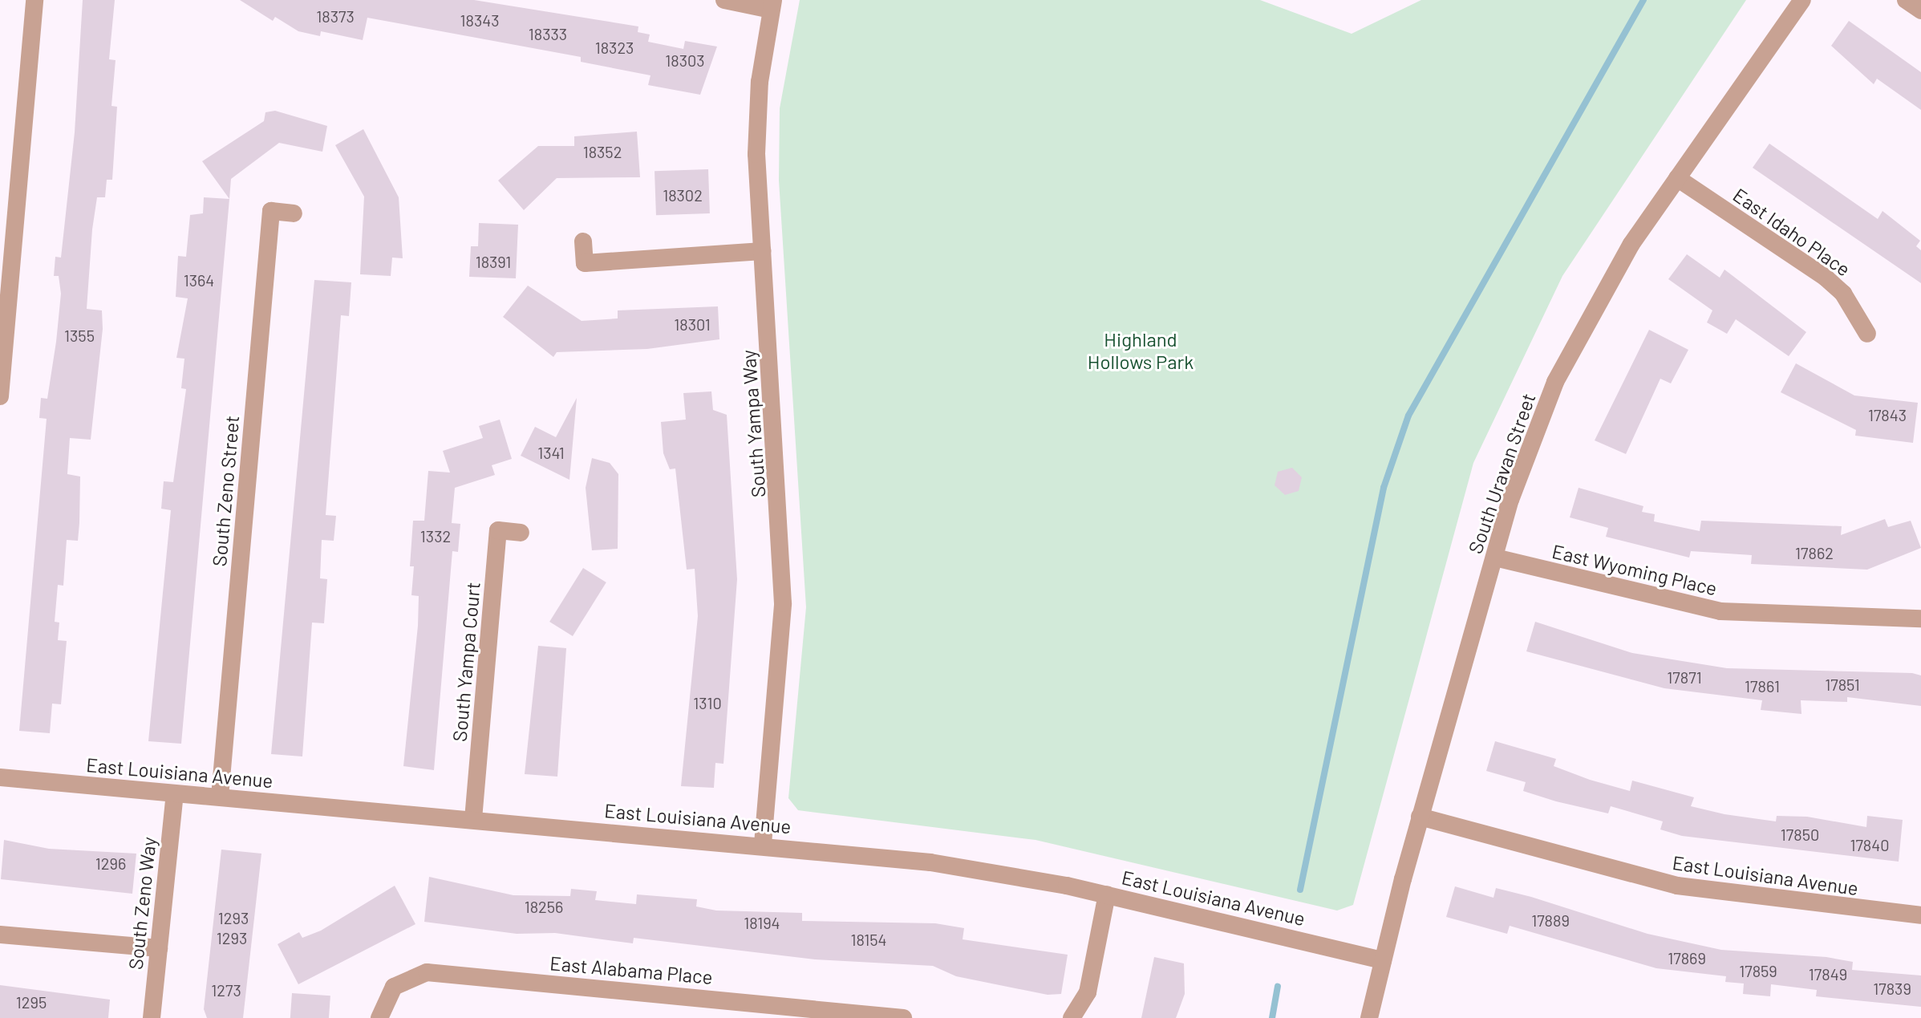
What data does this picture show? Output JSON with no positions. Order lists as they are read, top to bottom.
{
  "streets": {
    "street": [
      "East Idaho Place",
      "South Yampa Way",
      "South Uravan Street",
      "South Zeno Street",
      "East Wyoming Place",
      "South Yampa Court",
      "East Louisiana Avenue",
      "South Zeno Way",
      "East Alabama Place"
    ]
  },
  "crossings": [
    ["East Idaho Place", "South Uravan Street"],
    ["South Yampa Way", "East Louisiana Avenue"],
    ["South Uravan Street", "East Wyoming Place"],
    ["South Uravan Street", "East Louisiana Avenue"],
    ["South Zeno Street", "East Louisiana Avenue"],
    ["South Yampa Court", "East Louisiana Avenue"],
    ["East Louisiana Avenue", "South Zeno Way"]
  ],
  "parks": ["Highland Hollows Park"],
  "house_numbers": [
    "18373",
    "18343",
    "18333",
    "18323",
    "18303",
    "18352",
    "18302",
    "18391",
    "1364",
    "18301",
    "1355",
    "17843",
    "1341",
    "1332",
    "17862",
    "17871",
    "17851",
    "17861",
    "1310",
    "17850",
    "17840",
    "1296",
    "18256",
    "1293",
    "17889",
    "18194",
    "1293",
    "18154",
    "17869",
    "17859",
    "17849",
    "17839",
    "1273",
    "1295"
  ]
}
